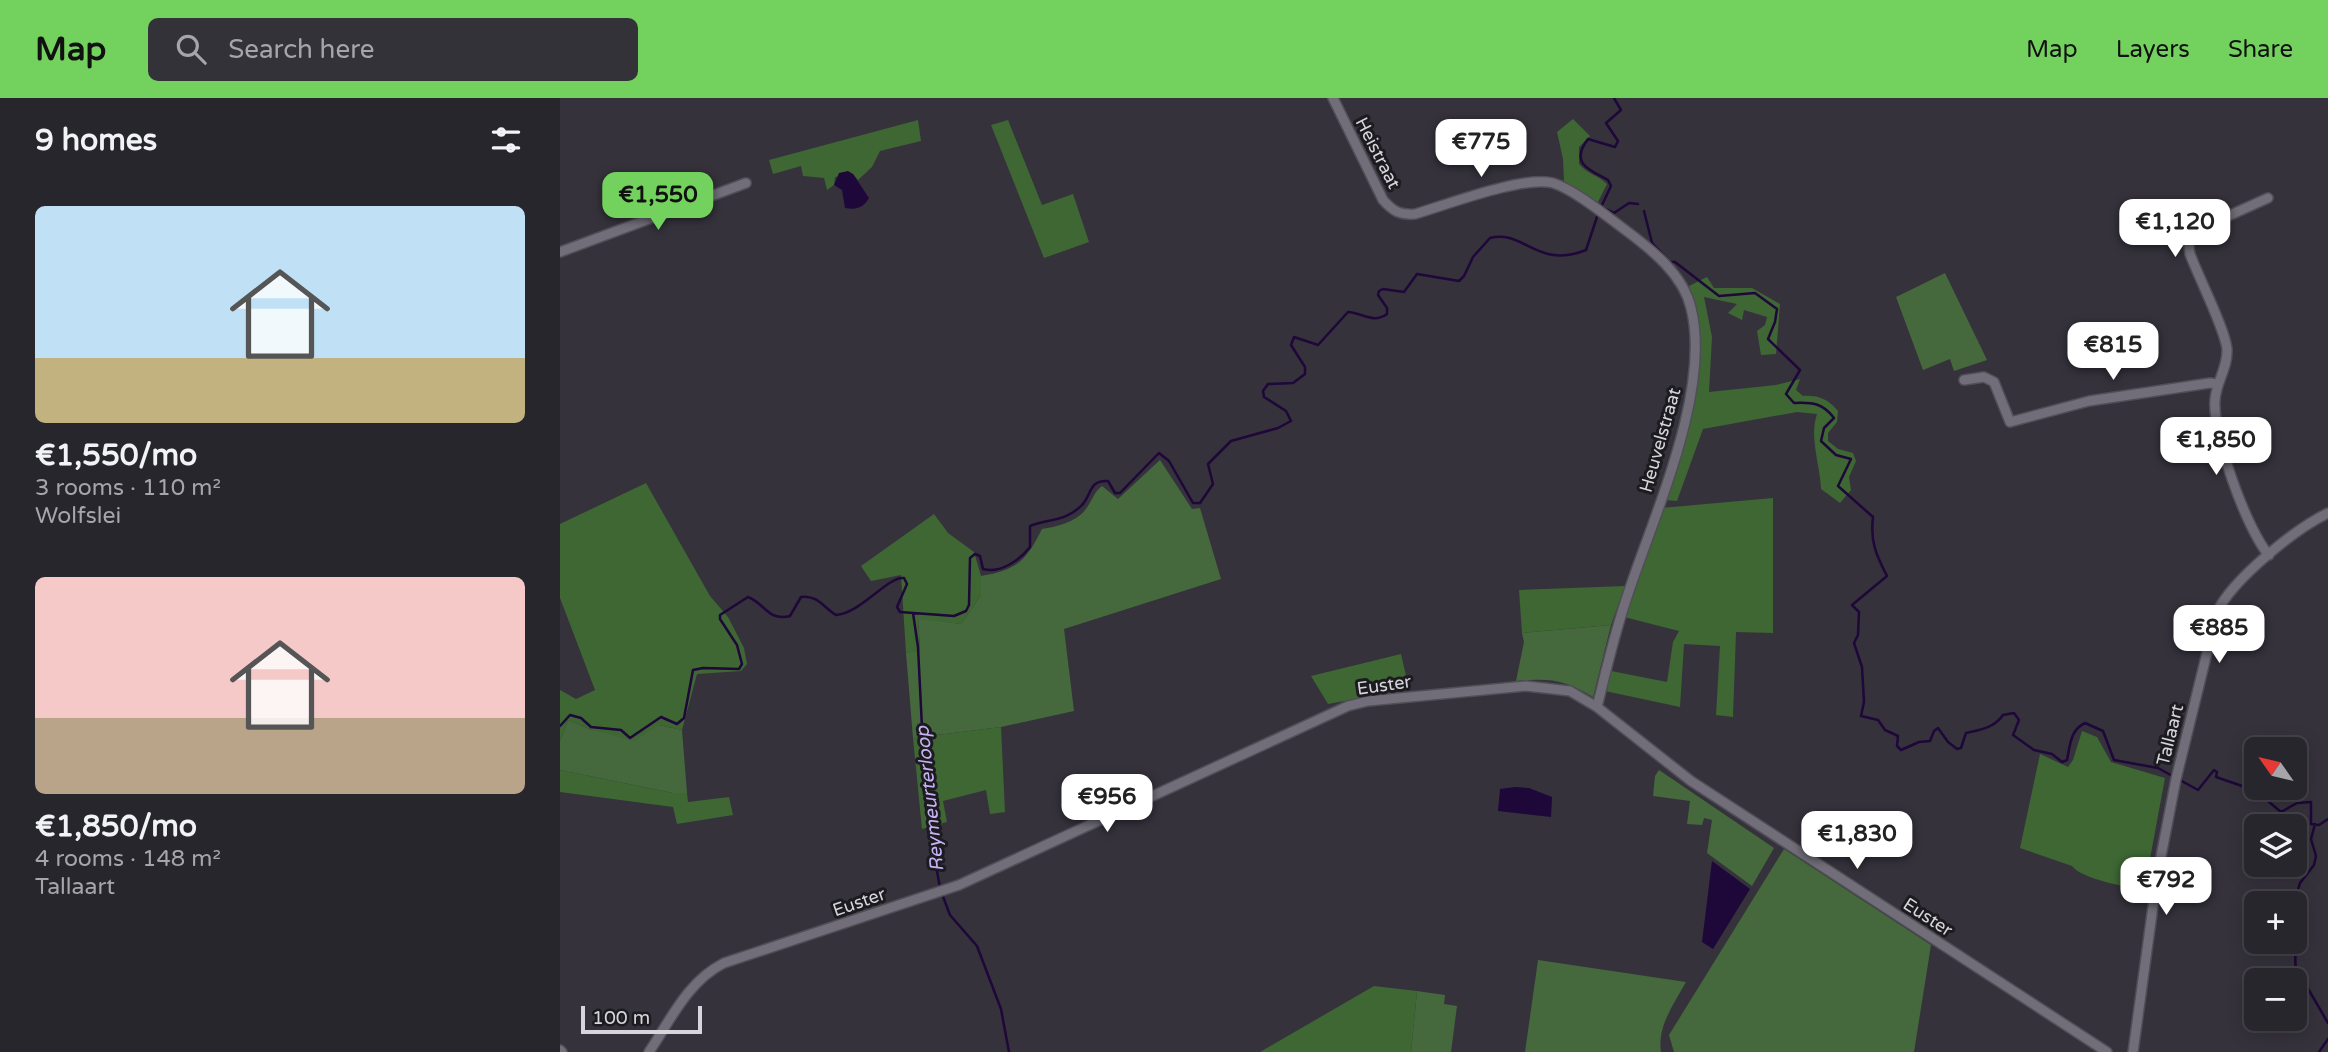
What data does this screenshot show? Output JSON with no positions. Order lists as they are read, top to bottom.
{
  "streets": {
    "street": [
      "Heistraat",
      "Heuvelstraat",
      "Euster",
      "Tallaart"
    ]
  },
  "crossings": [
    ["Heistraat", "Heuvelstraat"],
    ["Heuvelstraat", "Euster"]
  ],
  "water": ["Reymeurterloop"],
  "scale_bar": "100 m",
  "north": "top left",
  "page": {
    "header": "Map",
    "search": "Search here",
    "nav": ["Map", "Layers", "Share"],
    "heading": "9 homes",
    "price": [
      "€775",
      "€1,550",
      "€1,120",
      "€815",
      "€1,850",
      "€885",
      "€956",
      "€1,830",
      "€792"
    ],
    "list": [
      {
        "name": "€1,550/mo",
        "note": "3 rooms · 110 m² · Wolfslei"
      },
      {
        "name": "€1,850/mo",
        "note": "4 rooms · 148 m² · Tallaart"
      }
    ],
    "map_buttons": ["+", "−"],
    "scale": "100 m"
  }
}
